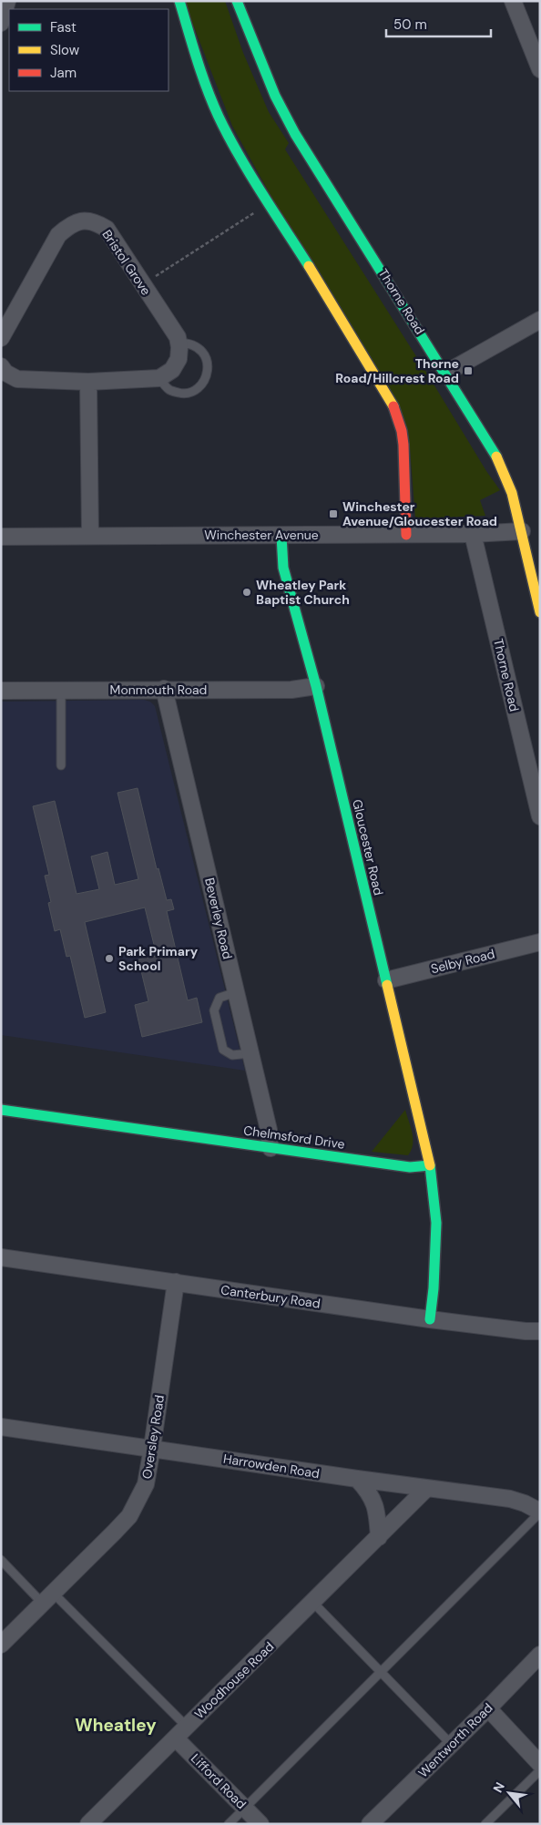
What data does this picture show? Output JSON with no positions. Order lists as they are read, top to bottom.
{
  "streets": {
    "street": [
      "Bristol Grove",
      "Thorne Road",
      "Winchester Avenue",
      "Monmouth Road",
      "Gloucester Road",
      "Beverley Road",
      "Selby Road",
      "Chelmsford Drive",
      "Canterbury Road",
      "Oversley Road",
      "Harrowden Road",
      "Woodhouse Road",
      "Wentworth Road",
      "Lifford Road"
    ]
  },
  "crossings": [
    ["Thorne Road", "Winchester Avenue"],
    ["Winchester Avenue", "Gloucester Road"],
    ["Monmouth Road", "Gloucester Road"],
    ["Monmouth Road", "Beverley Road"],
    ["Gloucester Road", "Selby Road"],
    ["Gloucester Road", "Chelmsford Drive"],
    ["Beverley Road", "Chelmsford Drive"],
    ["Canterbury Road", "Oversley Road"],
    ["Oversley Road", "Harrowden Road"],
    ["Harrowden Road", "Woodhouse Road"],
    ["Woodhouse Road", "Lifford Road"]
  ],
  "districts": ["Wheatley"],
  "places": {
    "transit": ["Thorne Road/Hillcrest Road", "Winchester Avenue/Gloucester Road"],
    "other": ["Wheatley Park Baptist Church", "Park Primary School"]
  },
  "legend": ["Fast", "Slow", "Jam"],
  "scale_bar": "50 m",
  "north": "top left"
}
